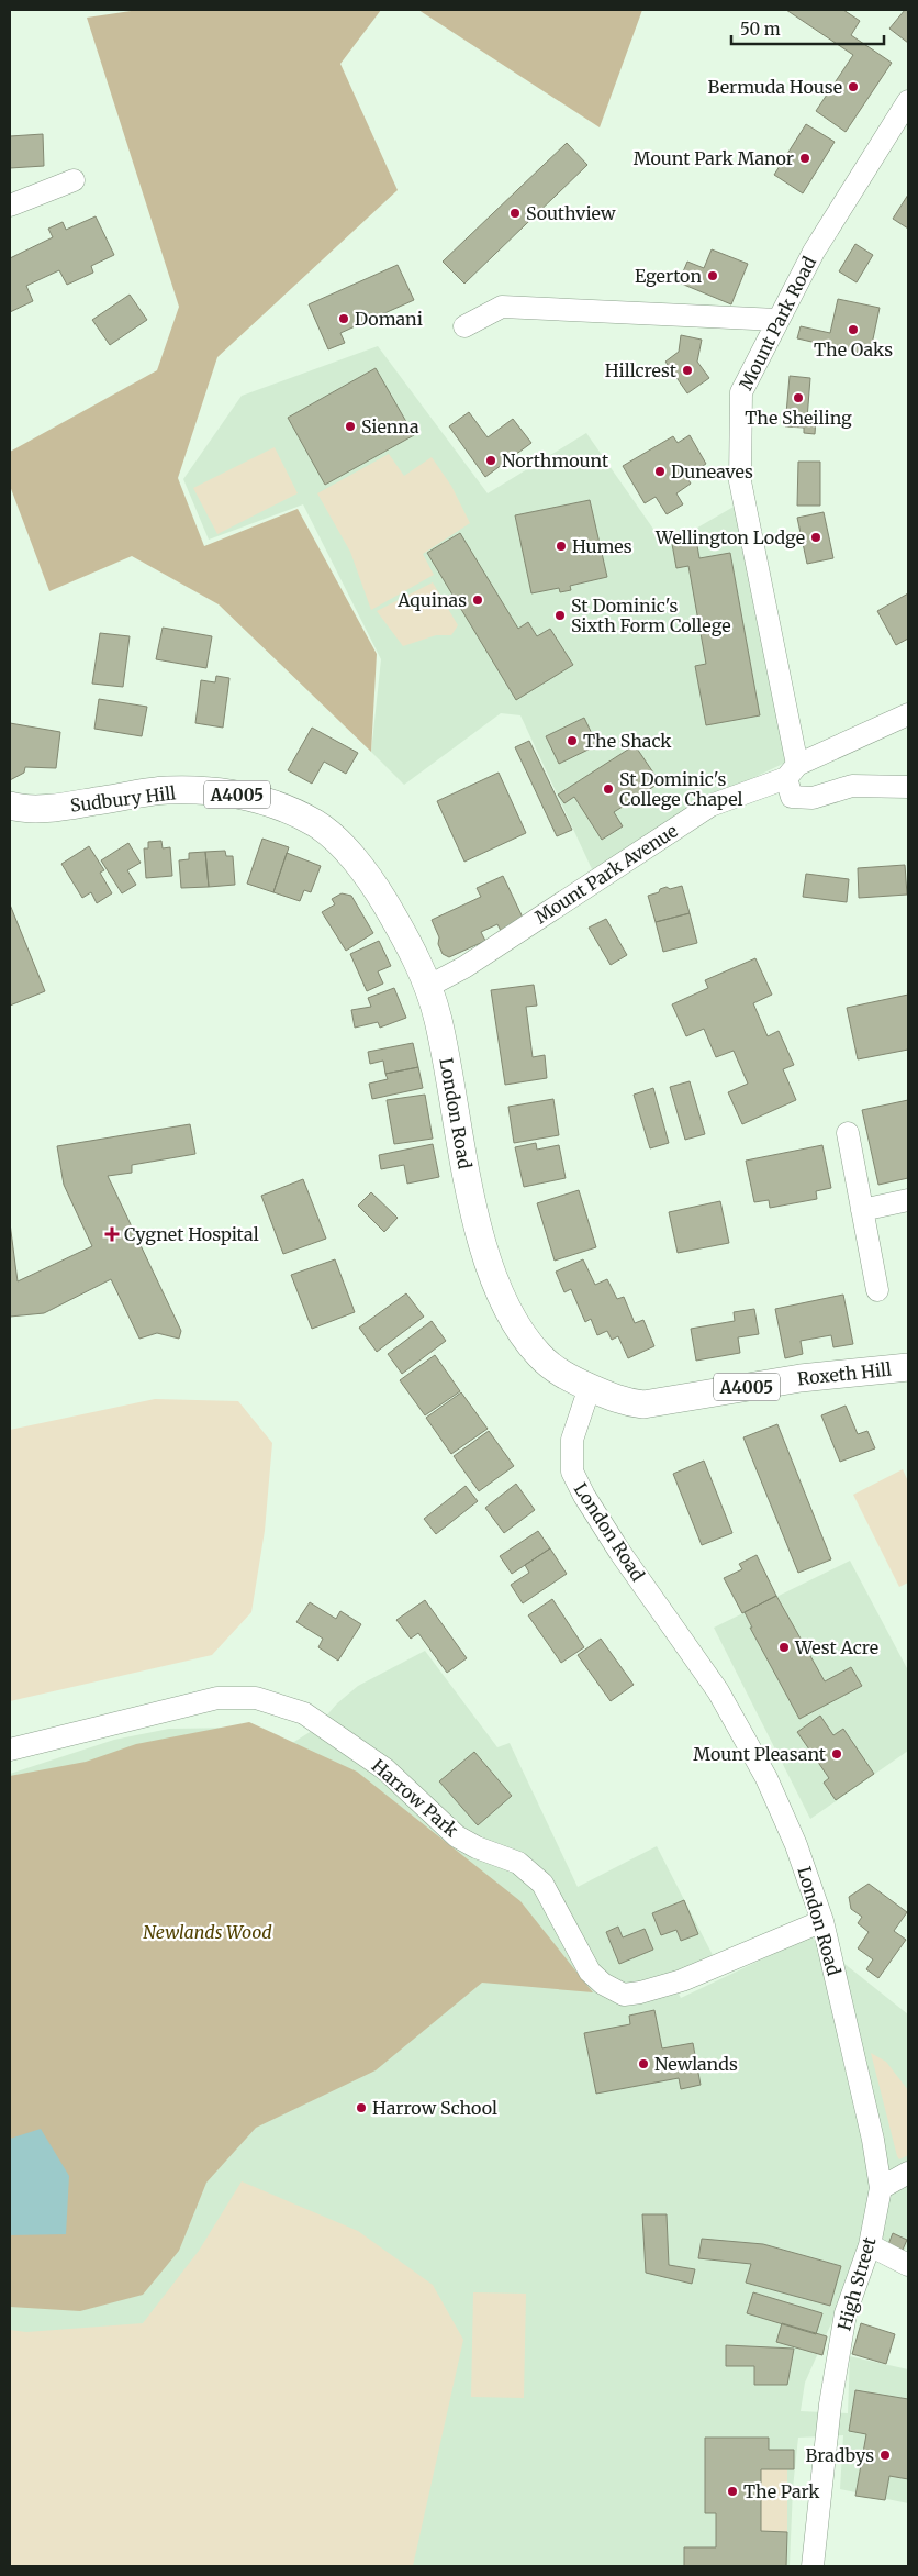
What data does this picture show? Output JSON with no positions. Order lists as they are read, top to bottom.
{
  "streets": {
    "main road": [
      "A4005",
      "Sudbury Hill",
      "London Road",
      "Roxeth Hill"
    ],
    "street": [
      "Mount Park Road",
      "Mount Park Avenue",
      "Harrow Park",
      "High Street"
    ]
  },
  "crossings": [
    ["Mount Park Road", "Mount Park Avenue"],
    ["Sudbury Hill", "London Road"],
    ["Mount Park Avenue", "London Road"],
    ["London Road", "Roxeth Hill"],
    ["London Road", "Harrow Park"],
    ["London Road", "High Street"]
  ],
  "parks": ["Newlands Wood"],
  "places": {
    "other": [
      "Bermuda House",
      "Mount Park Manor",
      "Southview",
      "Egerton",
      "Domani",
      "The Oaks",
      "Hillcrest",
      "The Sheiling",
      "Sienna",
      "Northmount",
      "Duneaves",
      "Wellington Lodge",
      "Humes",
      "Aquinas",
      "St Dominic's Sixth Form College",
      "The Shack",
      "St Dominic's College Chapel",
      "West Acre",
      "Mount Pleasant",
      "Newlands",
      "Harrow School",
      "Bradbys",
      "The Park"
    ],
    "health": ["Cygnet Hospital"]
  },
  "scale_bar": "50 m"
}
